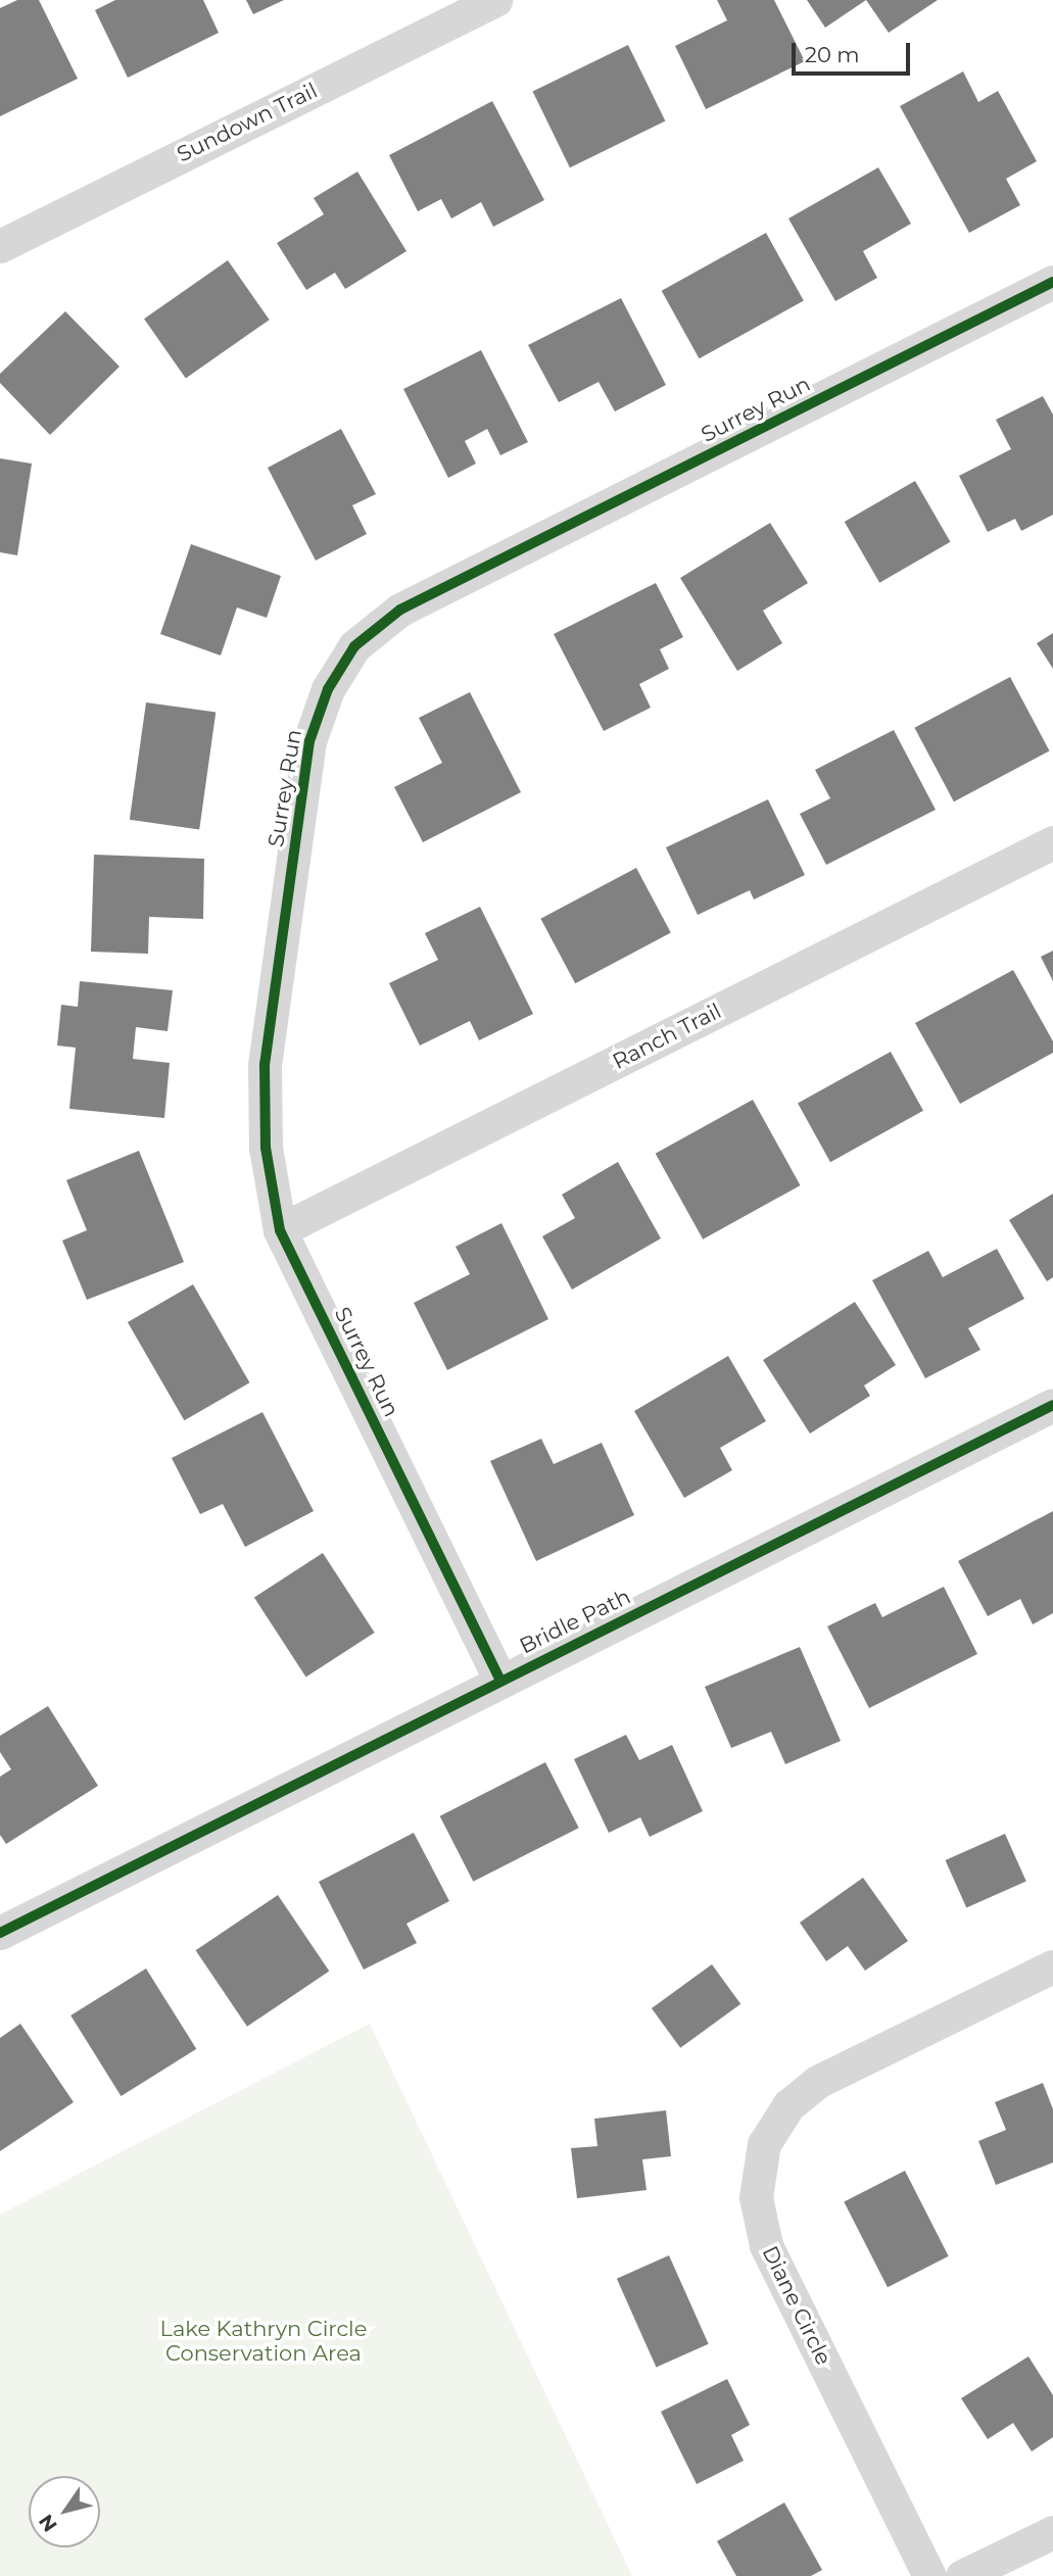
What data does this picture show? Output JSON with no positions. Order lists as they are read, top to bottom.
{
  "streets": {
    "street": [
      "Sundown Trail",
      "Surrey Run",
      "Ranch Trail",
      "Bridle Path",
      "Diane Circle"
    ]
  },
  "crossings": [
    ["Surrey Run", "Ranch Trail"],
    ["Surrey Run", "Bridle Path"]
  ],
  "parks": ["Lake Kathryn Circle Conservation Area"],
  "scale_bar": "20 m",
  "north": "bottom left"
}
